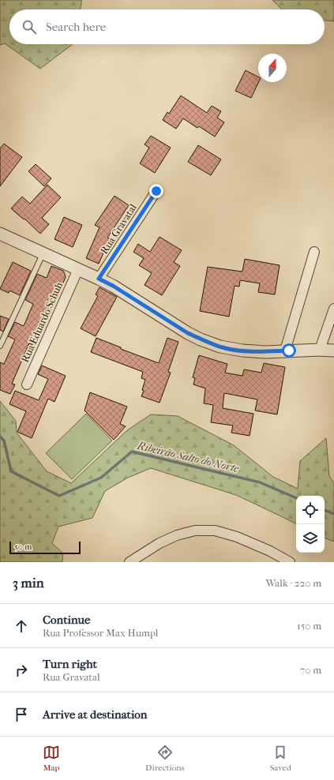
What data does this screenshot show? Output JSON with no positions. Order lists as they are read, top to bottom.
{
  "streets": {
    "street": ["Rua Gravatal", "Rua Eduardo Schuh"]
  },
  "water": ["Ribeirão Salto do Norte"],
  "scale_bar": "50 m",
  "north": "top",
  "page": {
    "search": "Search here",
    "scale": "50 m",
    "heading": ["3 min", "Walk · 220 m"],
    "list": [
      ["Continue", "Rua Professor Max Humpl", "150 m"],
      ["Turn right", "Rua Gravatal", "70 m"],
      "Arrive at destination"
    ],
    "nav": ["Map", "Directions", "Saved"]
  }
}
